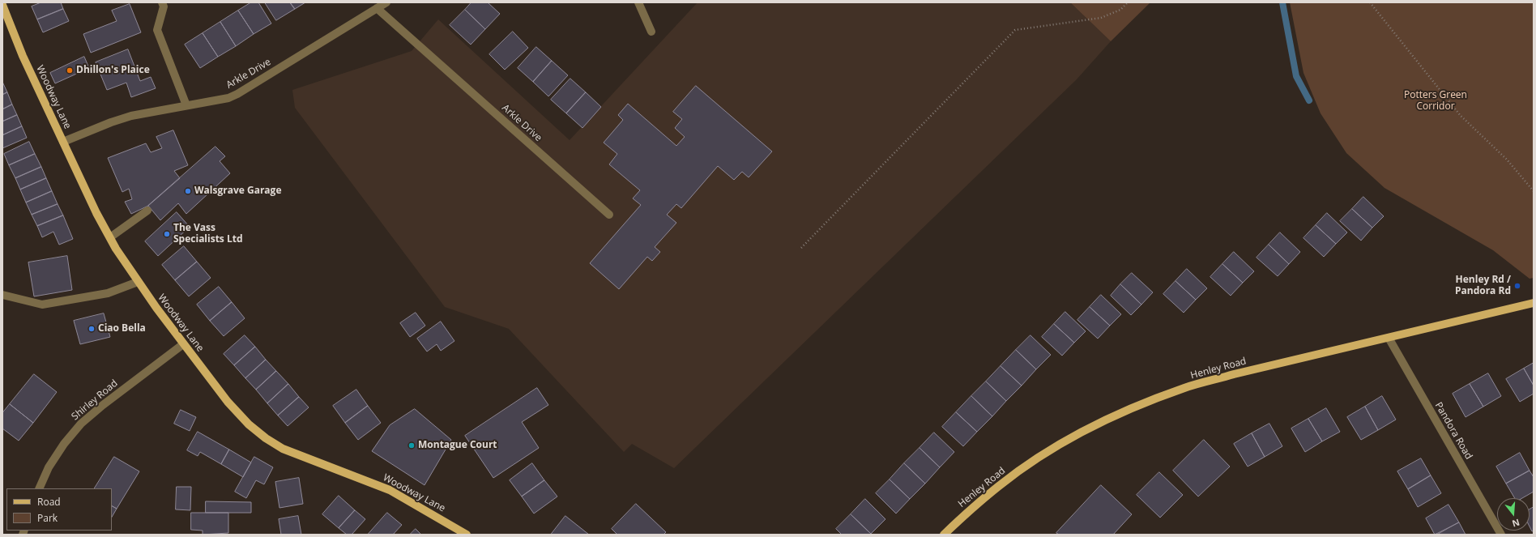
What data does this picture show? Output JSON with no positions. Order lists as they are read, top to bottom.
{
  "streets": {
    "main road": ["Woodway Lane", "Henley Road"],
    "street": ["Arkle Drive", "Shirley Road", "Pandora Road"]
  },
  "crossings": [
    ["Arkle Drive", "Woodway Lane"],
    ["Woodway Lane", "Shirley Road"],
    ["Henley Road", "Pandora Road"]
  ],
  "parks": ["Potters Green Corridor"],
  "places": [
    "Dhillon's Plaice",
    "Walsgrave Garage",
    "The Vass Specialists Ltd",
    "Henley Rd / Pandora Rd",
    "Ciao Bella",
    "Montague Court"
  ],
  "legend": ["Road", "Park"],
  "north": "bottom"
}
